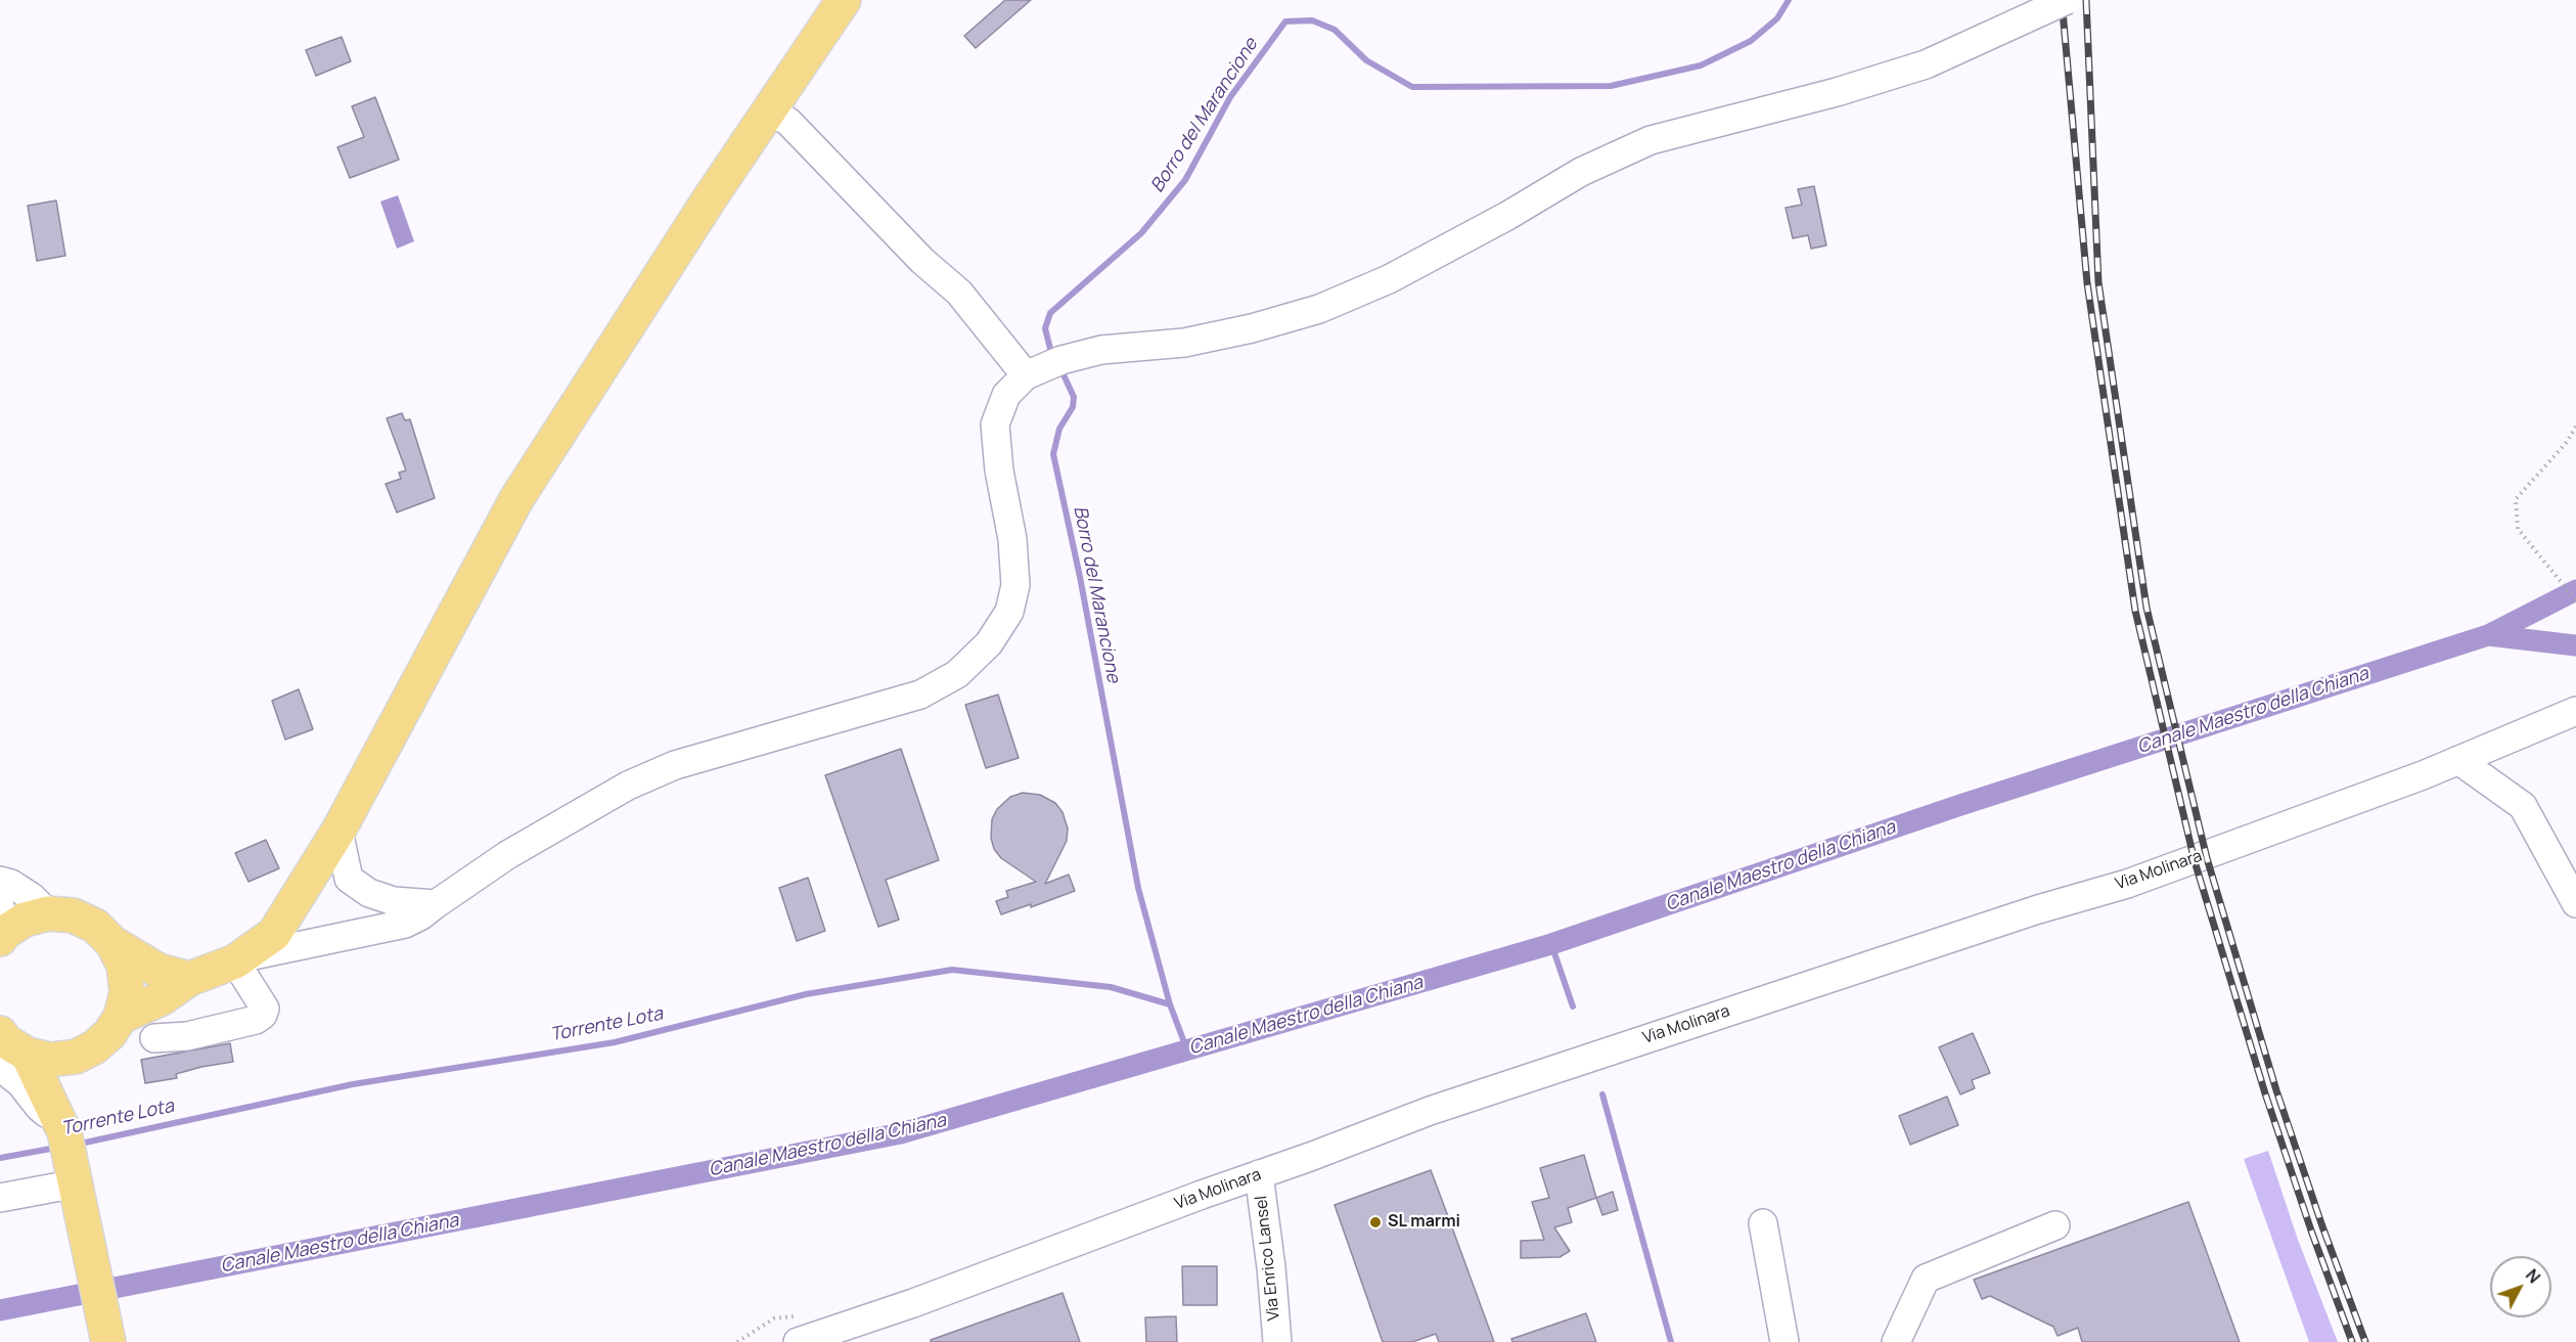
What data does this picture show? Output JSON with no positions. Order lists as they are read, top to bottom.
{
  "streets": {
    "street": ["Via Molinara", "Via Enrico Lansel"]
  },
  "crossings": [
    ["Via Molinara", "Via Enrico Lansel"]
  ],
  "water": ["Borro del Marancione", "Canale Maestro della Chiana", "Torrente Lota"],
  "places": ["SL marmi"],
  "north": "top right"
}
